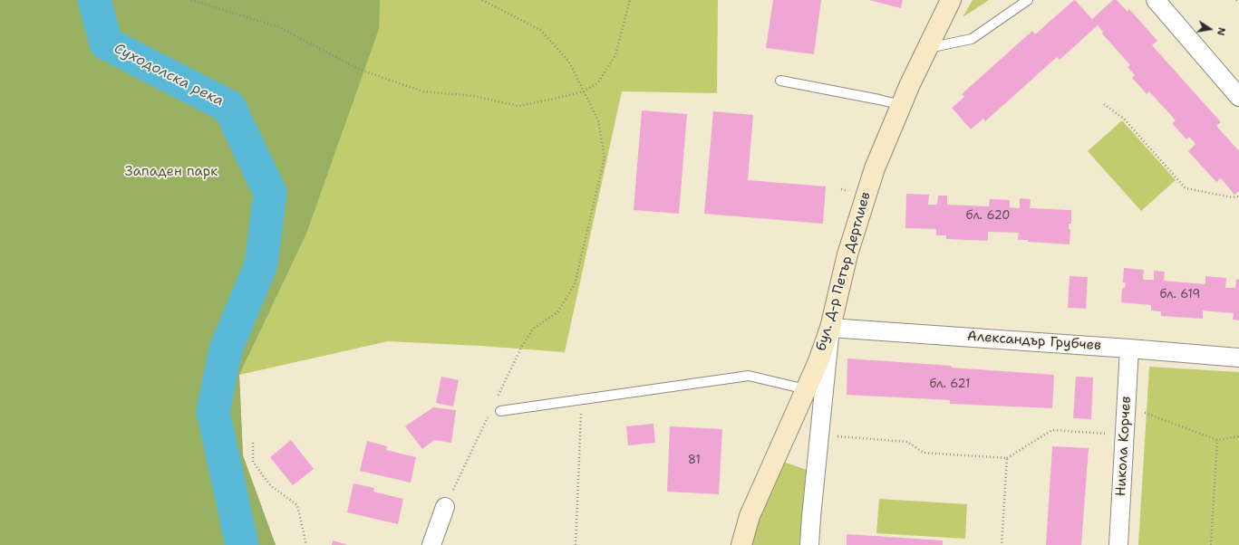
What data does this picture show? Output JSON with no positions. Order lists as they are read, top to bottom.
{
  "streets": {
    "main road": ["бул. Д-р Петър Дертлиев"],
    "street": ["Александър Грубчев", "Никола Корчев"]
  },
  "crossings": [
    ["бул. Д-р Петър Дертлиев", "Александър Грубчев"],
    ["Александър Грубчев", "Никола Корчев"]
  ],
  "water": ["Суходолска река"],
  "parks": ["Западен парк"],
  "house_numbers": [
    "бл. 620",
    "бл. 619",
    "бл. 621",
    "81"
  ],
  "north": "right"
}
